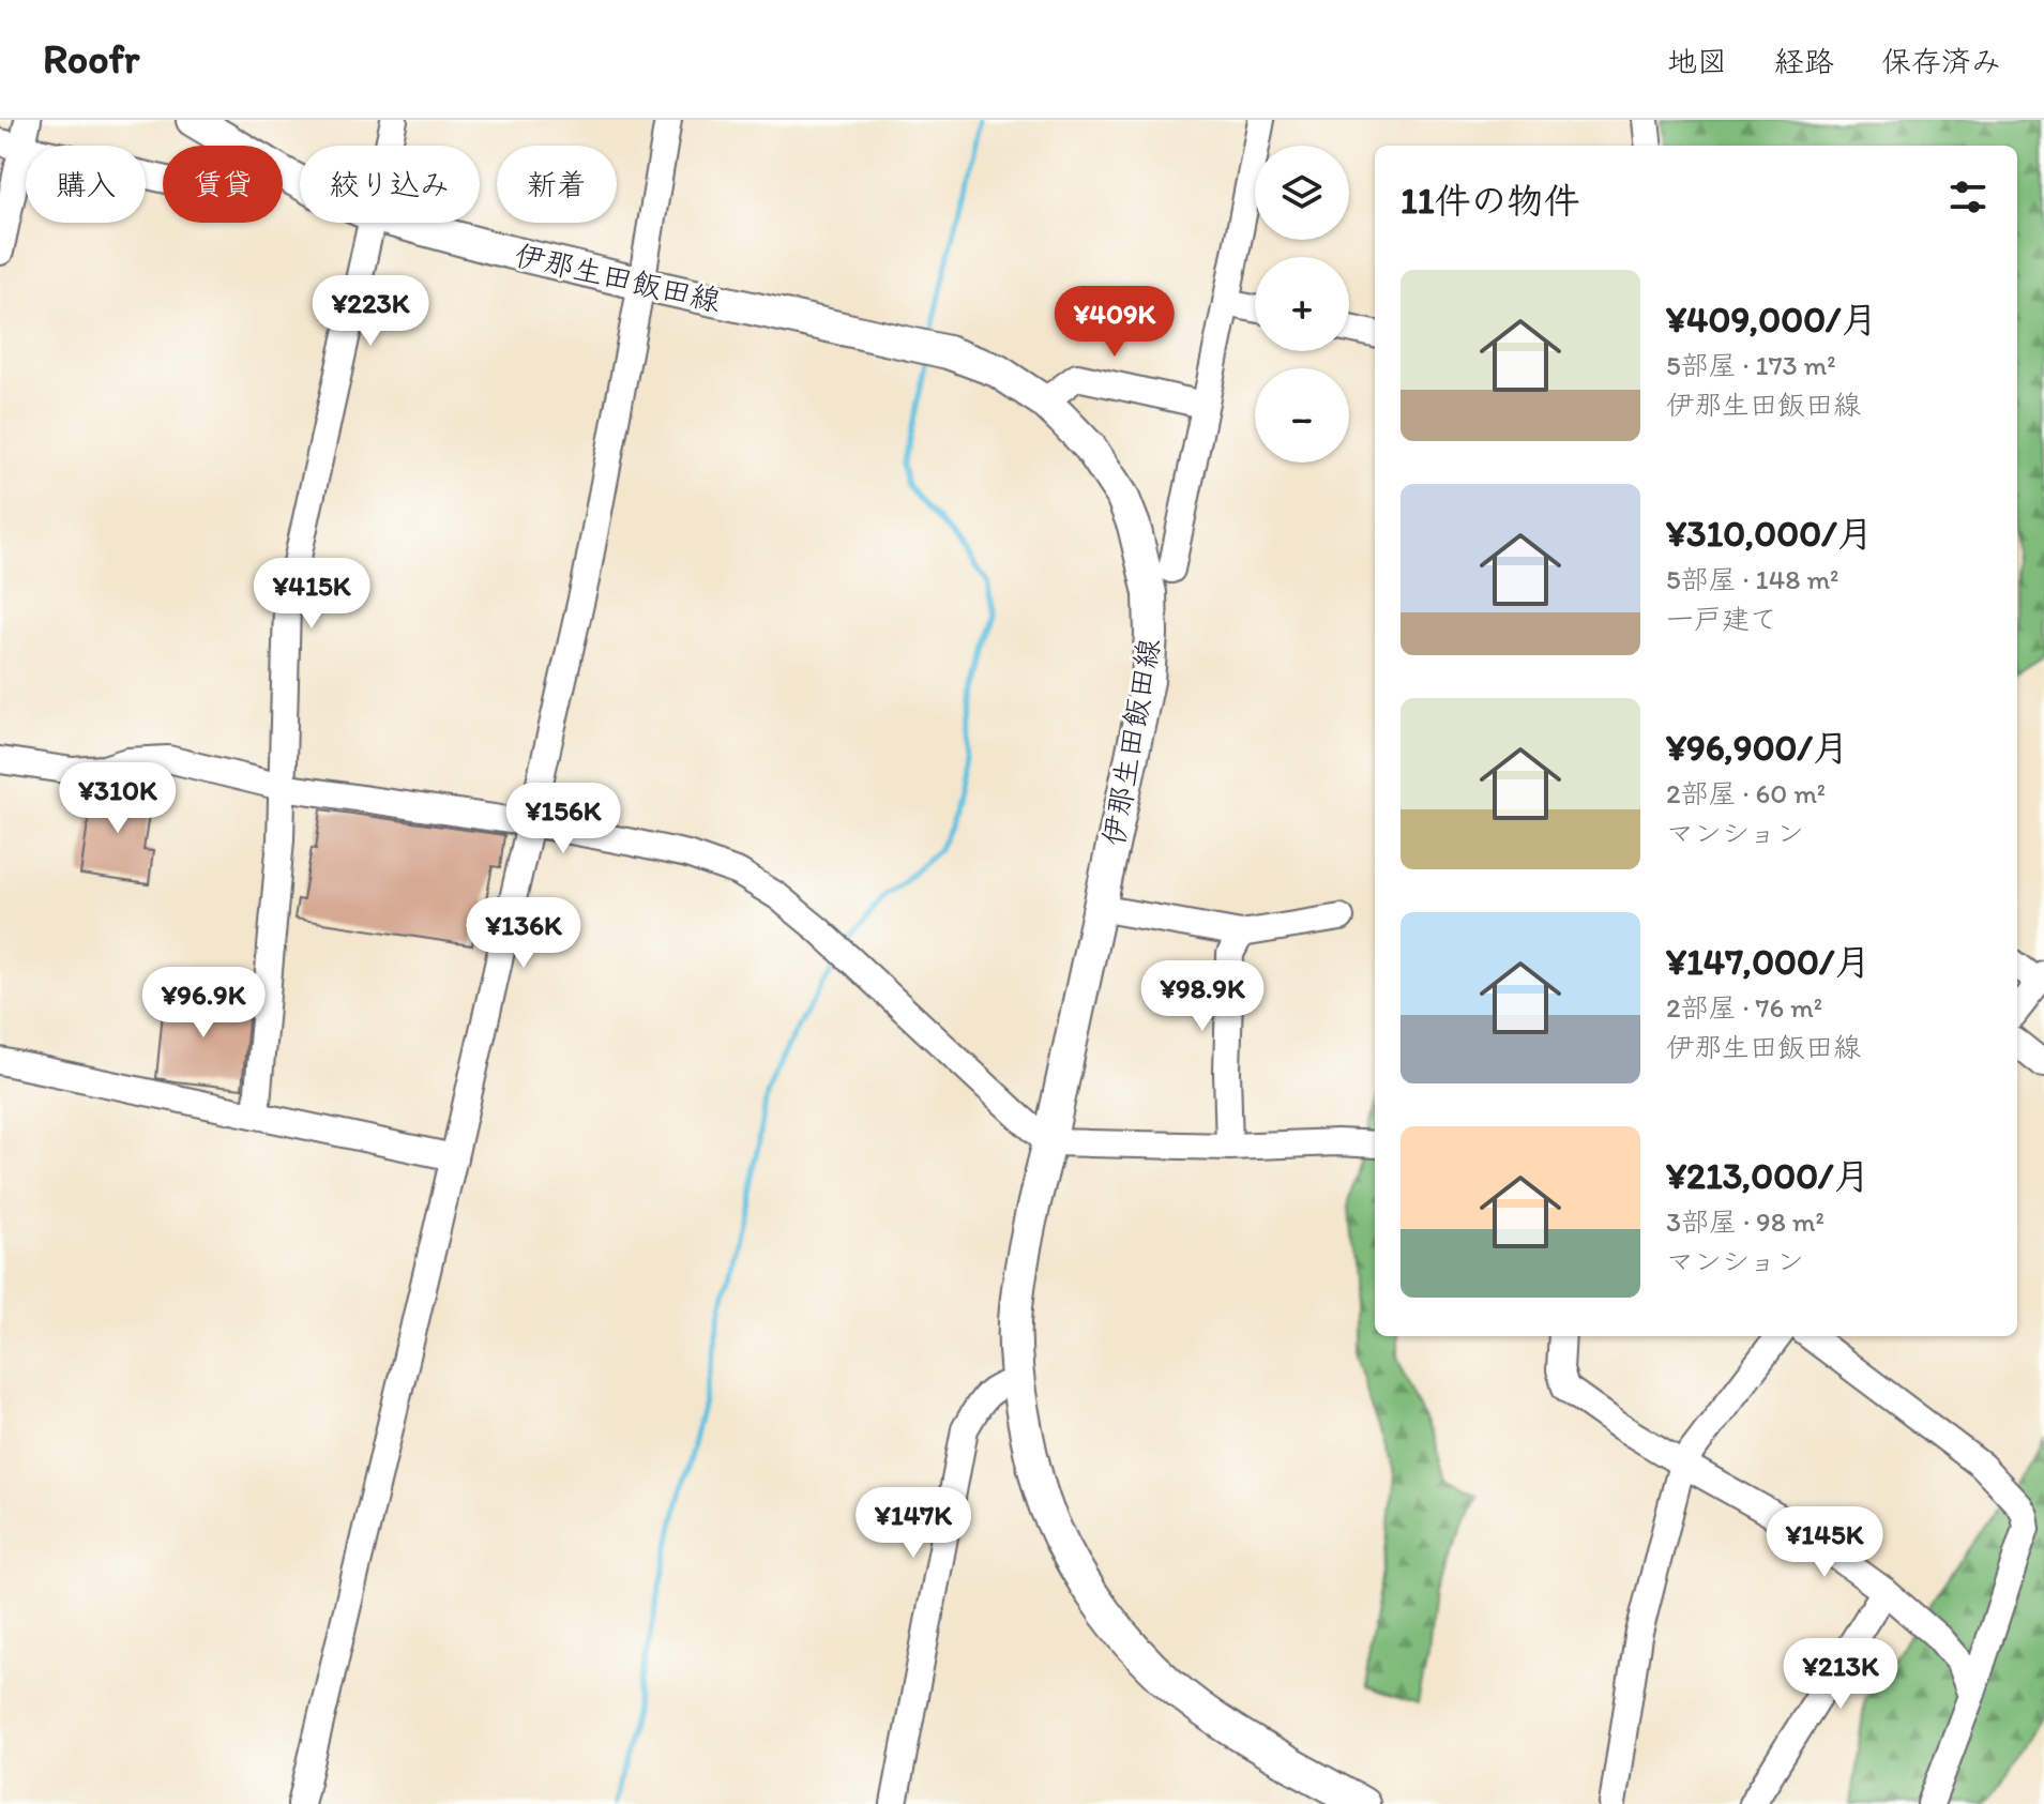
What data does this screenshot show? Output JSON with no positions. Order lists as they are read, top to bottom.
{
  "streets": {
    "main road": ["伊那生田飯田線"]
  },
  "page": {
    "header": "Roofr",
    "nav": ["地図", "経路", "保存済み"],
    "map_buttons": ["+", "−"],
    "chip": [
      "購入",
      "賃貸",
      "絞り込み",
      "新着"
    ],
    "heading": "11件の物件",
    "list": [
      {
        "name": "¥409,000/月",
        "note": "5部屋 · 173 m² · 伊那生田飯田線"
      },
      {
        "name": "¥310,000/月",
        "note": "5部屋 · 148 m² · 一戸建て"
      },
      {
        "name": "¥96,900/月",
        "note": "2部屋 · 60 m² · マンション"
      },
      {
        "name": "¥147,000/月",
        "note": "2部屋 · 76 m² · 伊那生田飯田線"
      },
      {
        "name": "¥213,000/月",
        "note": "3部屋 · 98 m² · マンション"
      }
    ],
    "price": [
      "¥223K",
      "¥409K",
      "¥415K",
      "¥310K",
      "¥156K",
      "¥136K",
      "¥98.9K",
      "¥96.9K",
      "¥147K",
      "¥145K",
      "¥213K"
    ]
  }
}
